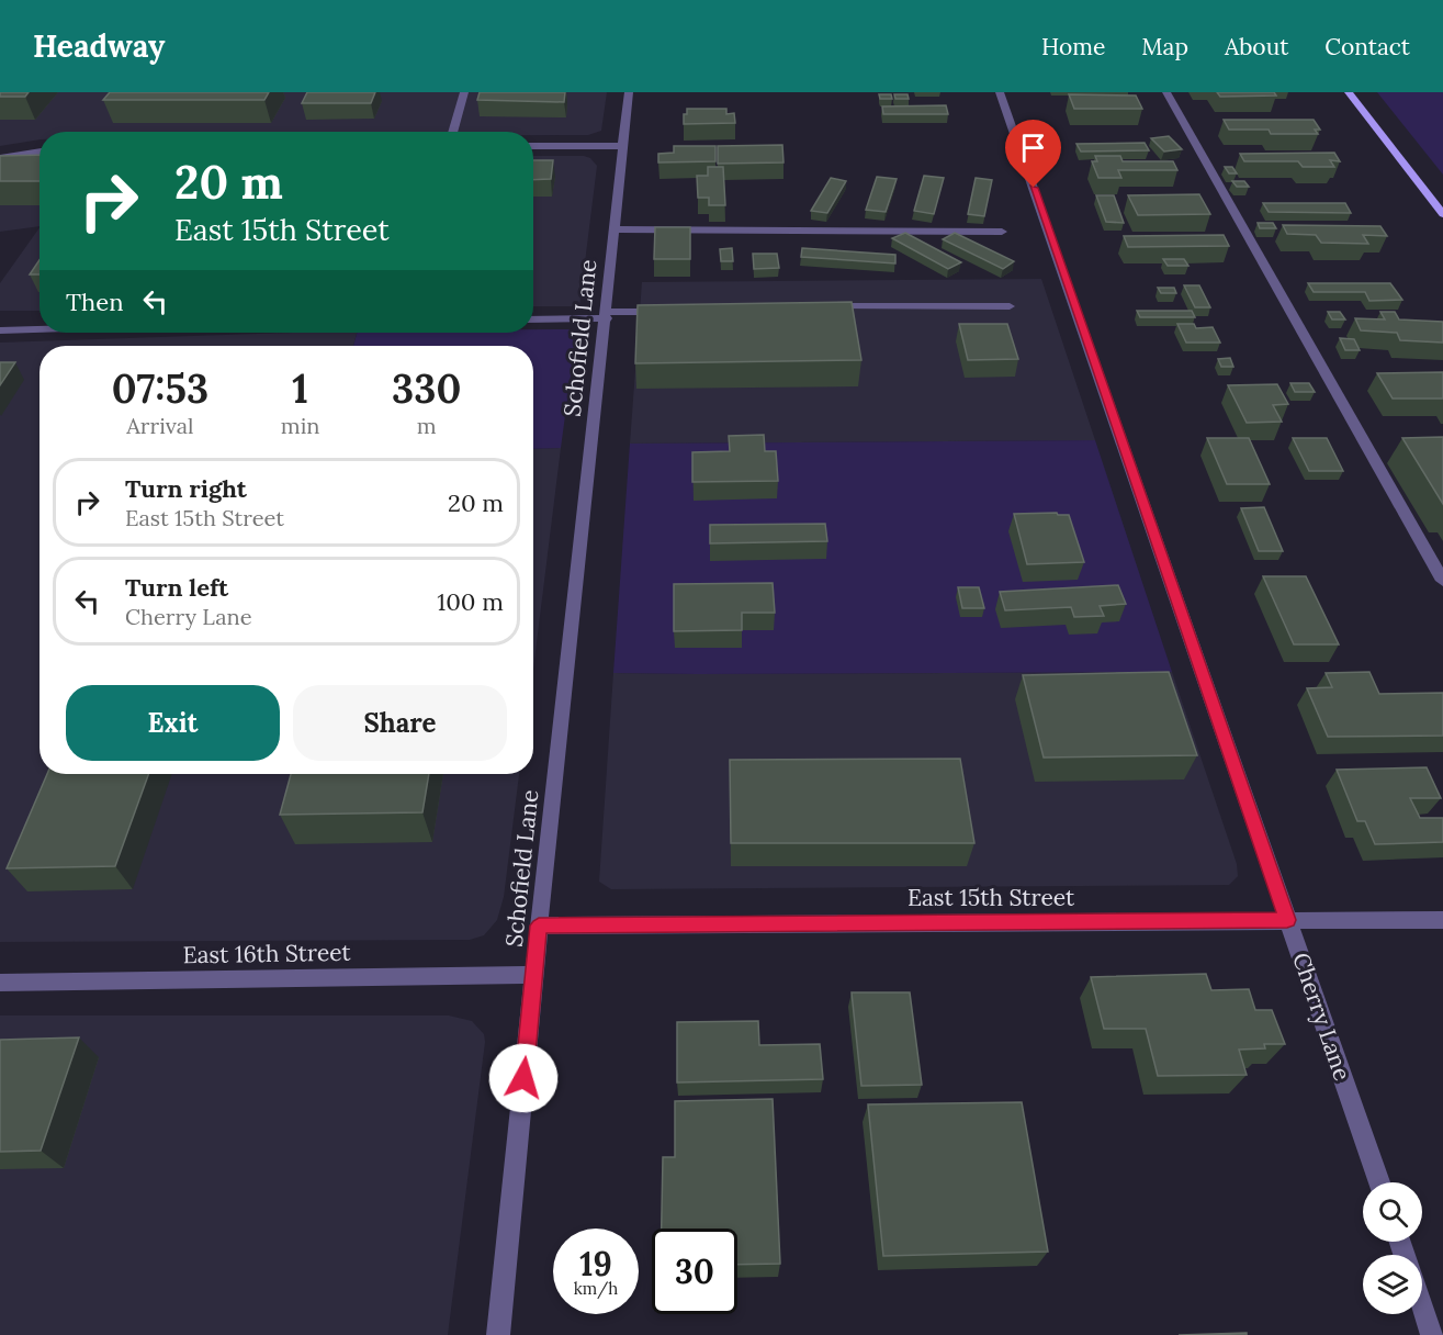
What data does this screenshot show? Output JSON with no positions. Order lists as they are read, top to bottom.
{
  "streets": {
    "street": [
      "Schofield Lane",
      "East 15th Street",
      "East 16th Street",
      "Cherry Lane"
    ]
  },
  "crossings": [
    ["Schofield Lane", "East 15th Street"],
    ["Schofield Lane", "East 16th Street"],
    ["East 15th Street", "Cherry Lane"]
  ],
  "page": {
    "header": "Headway",
    "nav": [
      "Home",
      "Map",
      "About",
      "Contact"
    ],
    "turn": ["20 m", "East 15th Street"],
    "then": "Then",
    "eta": [
      "07:53",
      "Arrival",
      "1",
      "min",
      "330",
      "m"
    ],
    "list": [
      {
        "name": "Turn right",
        "note": "East 15th Street",
        "value": "20 m"
      },
      {
        "name": "Turn left",
        "note": "Cherry Lane",
        "value": "100 m"
      }
    ],
    "buttons": ["Exit", "Share"],
    "speed": "19 km/h",
    "limit": "30"
  }
}
